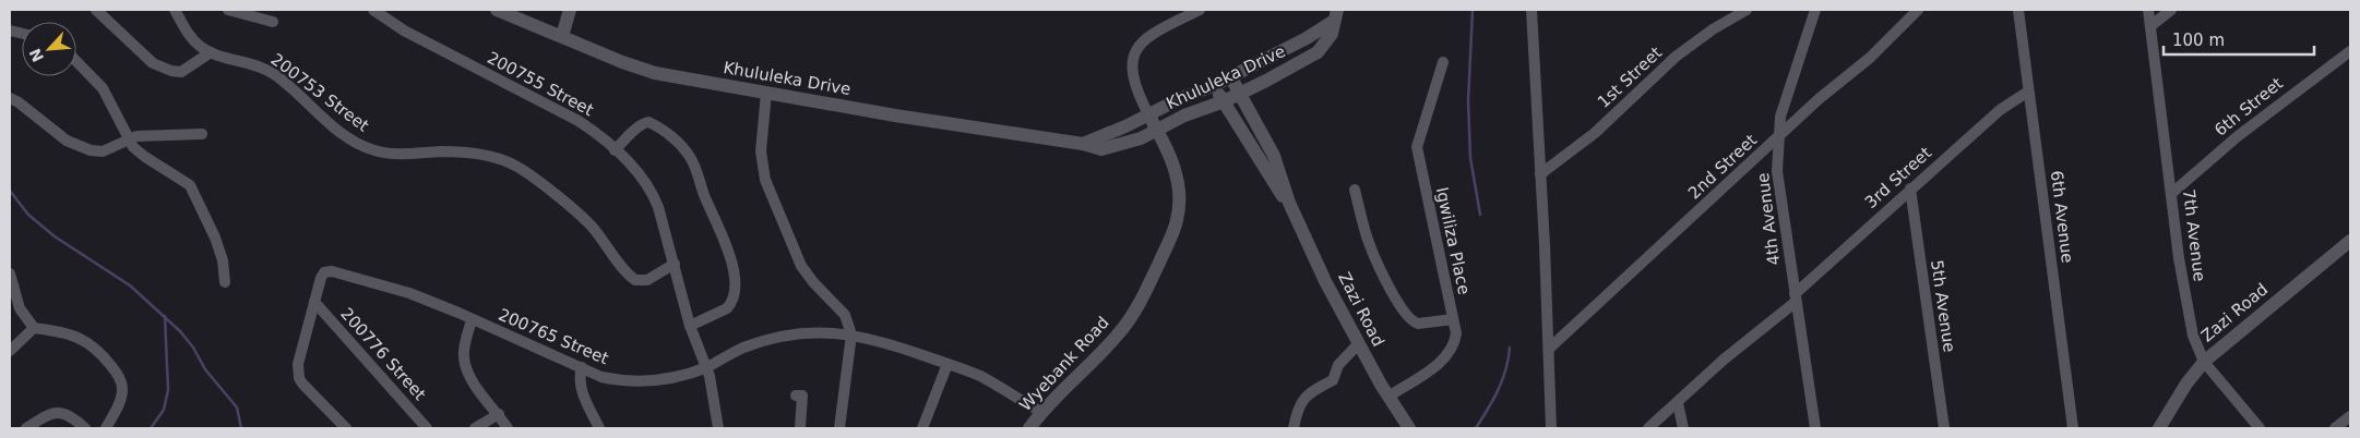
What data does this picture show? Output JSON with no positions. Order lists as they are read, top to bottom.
{
  "streets": {
    "street": [
      "Khululeka Drive",
      "1st Street",
      "200755 Street",
      "200753 Street",
      "6th Street",
      "2nd Street",
      "3rd Street",
      "6th Avenue",
      "4th Avenue",
      "7th Avenue",
      "Igwiliza Place",
      "5th Avenue",
      "Zazi Road",
      "200765 Street",
      "200776 Street",
      "Wyebank Road"
    ]
  },
  "crossings": [
    ["Khululeka Drive", "Zazi Road"],
    ["Khululeka Drive", "Wyebank Road"],
    ["200755 Street", "200753 Street"],
    ["200755 Street", "200765 Street"],
    ["6th Street", "7th Avenue"],
    ["2nd Street", "4th Avenue"],
    ["3rd Street", "6th Avenue"],
    ["3rd Street", "4th Avenue"],
    ["3rd Street", "5th Avenue"],
    ["7th Avenue", "Zazi Road"],
    ["Igwiliza Place", "Zazi Road"],
    ["200765 Street", "200776 Street"],
    ["200765 Street", "Wyebank Road"]
  ],
  "scale_bar": "100 m",
  "north": "bottom left"
}
